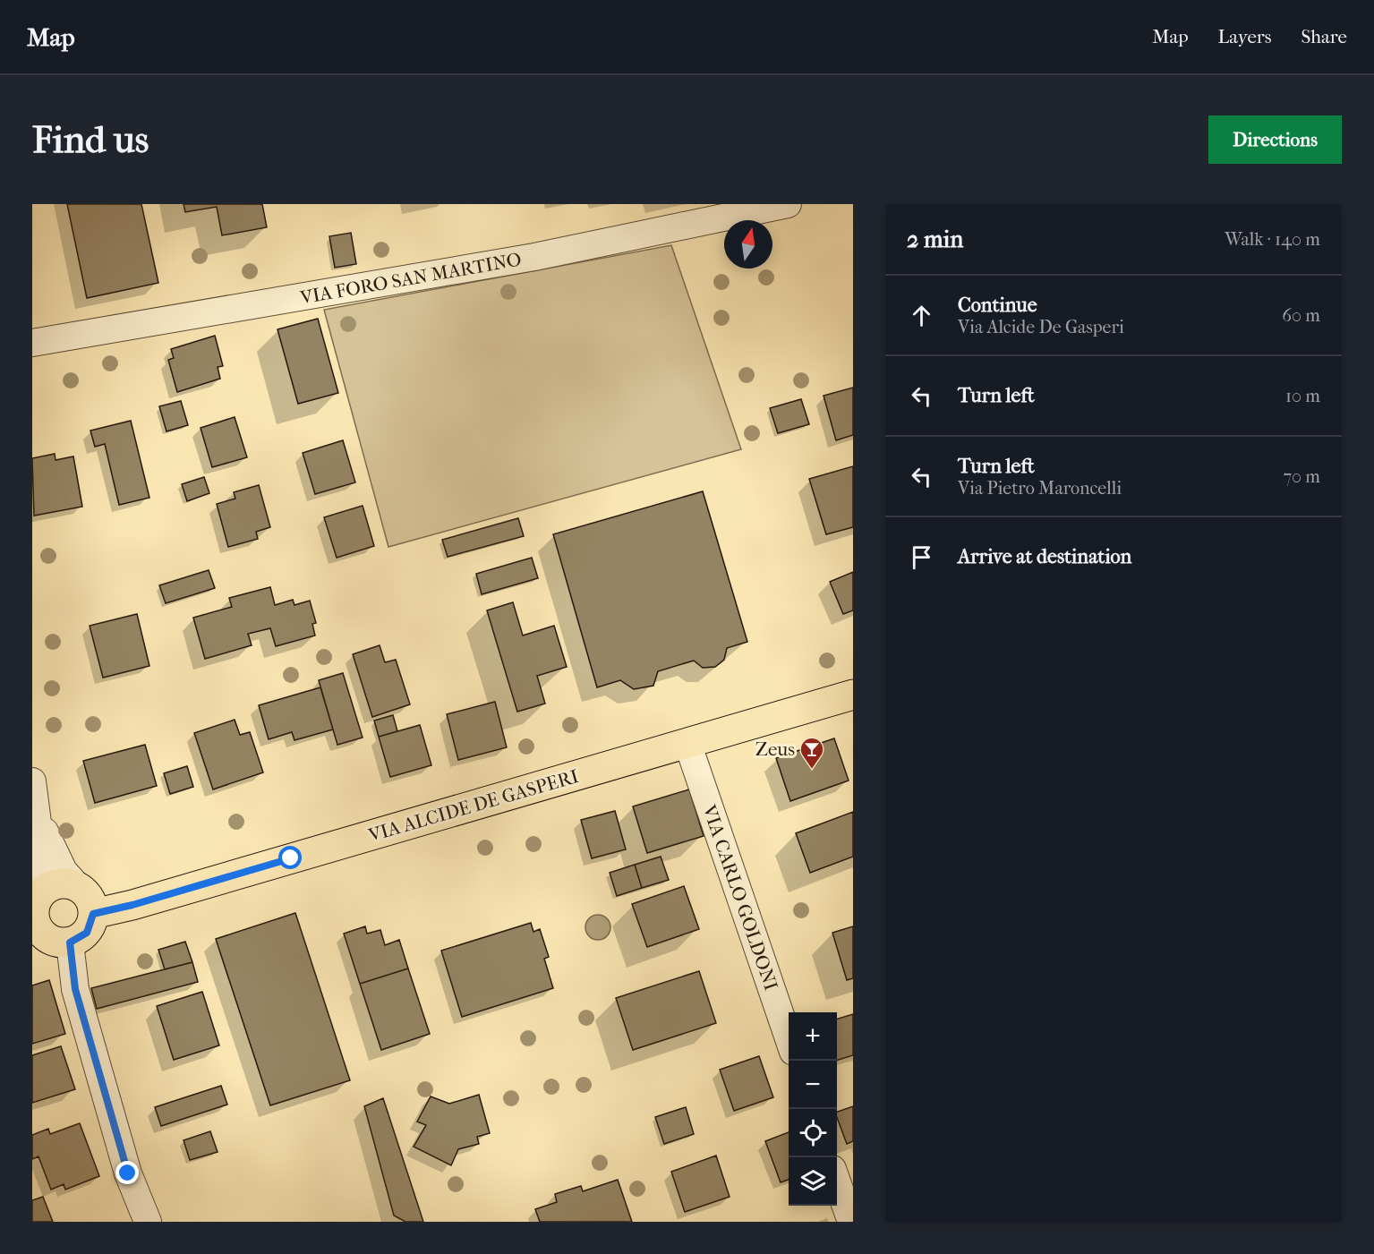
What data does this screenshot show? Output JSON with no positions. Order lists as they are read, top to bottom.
{
  "streets": {
    "main road": ["VIA ALCIDE DE GASPERI"],
    "street": ["VIA FORO SAN MARTINO", "VIA CARLO GOLDONI"]
  },
  "crossings": [
    ["VIA ALCIDE DE GASPERI", "VIA CARLO GOLDONI"]
  ],
  "places": {
    "bar": ["Zeus"]
  },
  "north": "top",
  "page": {
    "header": "Map",
    "nav": ["Map", "Layers", "Share"],
    "buttons": "Directions",
    "title": "Find us",
    "heading": ["2 min", "Walk · 140 m"],
    "list": [
      ["Continue", "Via Alcide De Gasperi", "60 m"],
      ["Turn left", "10 m"],
      ["Turn left", "Via Pietro Maroncelli", "70 m"],
      "Arrive at destination"
    ],
    "map_buttons": ["+", "−"]
  }
}
